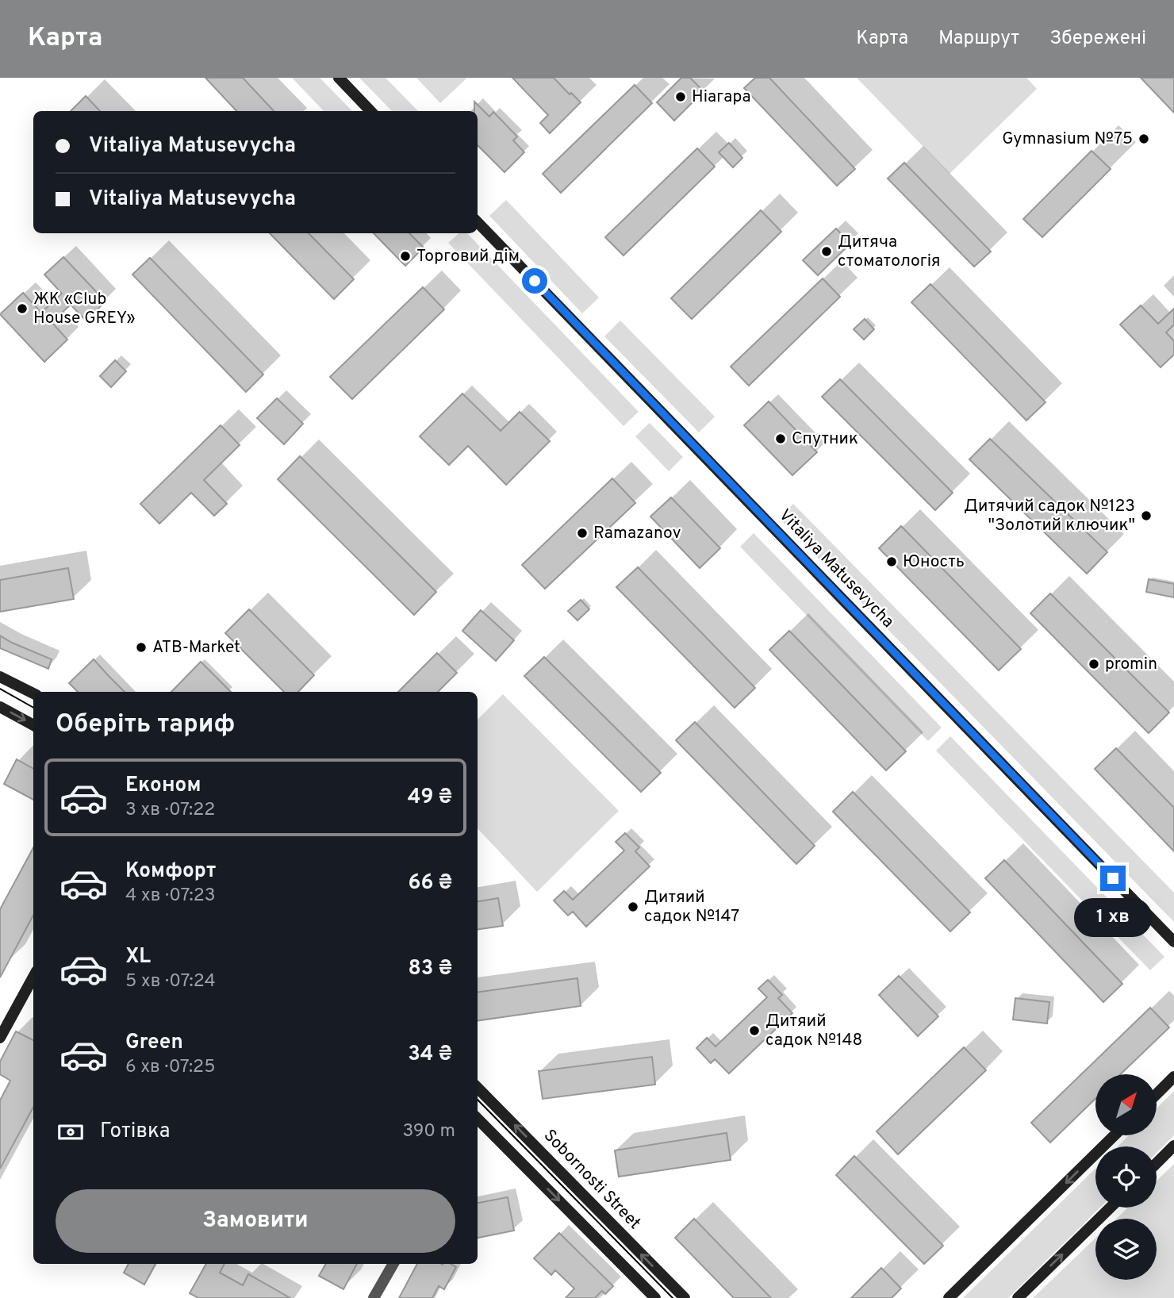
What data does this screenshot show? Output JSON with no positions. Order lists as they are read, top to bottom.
{
  "streets": {
    "street": ["Vitaliya Matusevycha", "Sobornosti Street"]
  },
  "places": [
    "Ніагара",
    "Gymnasium №75",
    "Дитяча стоматологія",
    "Торговий дім",
    "ЖК «Club House GREY»",
    "Спутник",
    "Дитячий садок №123 \"Золотий ключик\"",
    "Ramazanov",
    "Юность",
    "ATB-Market",
    "promin",
    "Дитяий садок №147",
    "Дитяий садок №148"
  ],
  "north": "top right",
  "page": {
    "header": "Карта",
    "nav": ["Карта", "Маршрут", "Збережені"],
    "banner": ["Vitaliya Matusevycha", "Vitaliya Matusevycha"],
    "heading": "Оберіть тариф",
    "list": [
      {
        "name": "Економ",
        "note": "3 хв · 07:22",
        "value": "49 ₴"
      },
      {
        "name": "Комфорт",
        "note": "4 хв · 07:23",
        "value": "66 ₴"
      },
      {
        "name": "XL",
        "note": "5 хв · 07:24",
        "value": "83 ₴"
      },
      {
        "name": "Green",
        "note": "6 хв · 07:25",
        "value": "34 ₴"
      }
    ],
    "bubble": "1 хв",
    "pay": ["Готівка", "390 m"],
    "buttons": "Замовити"
  }
}
